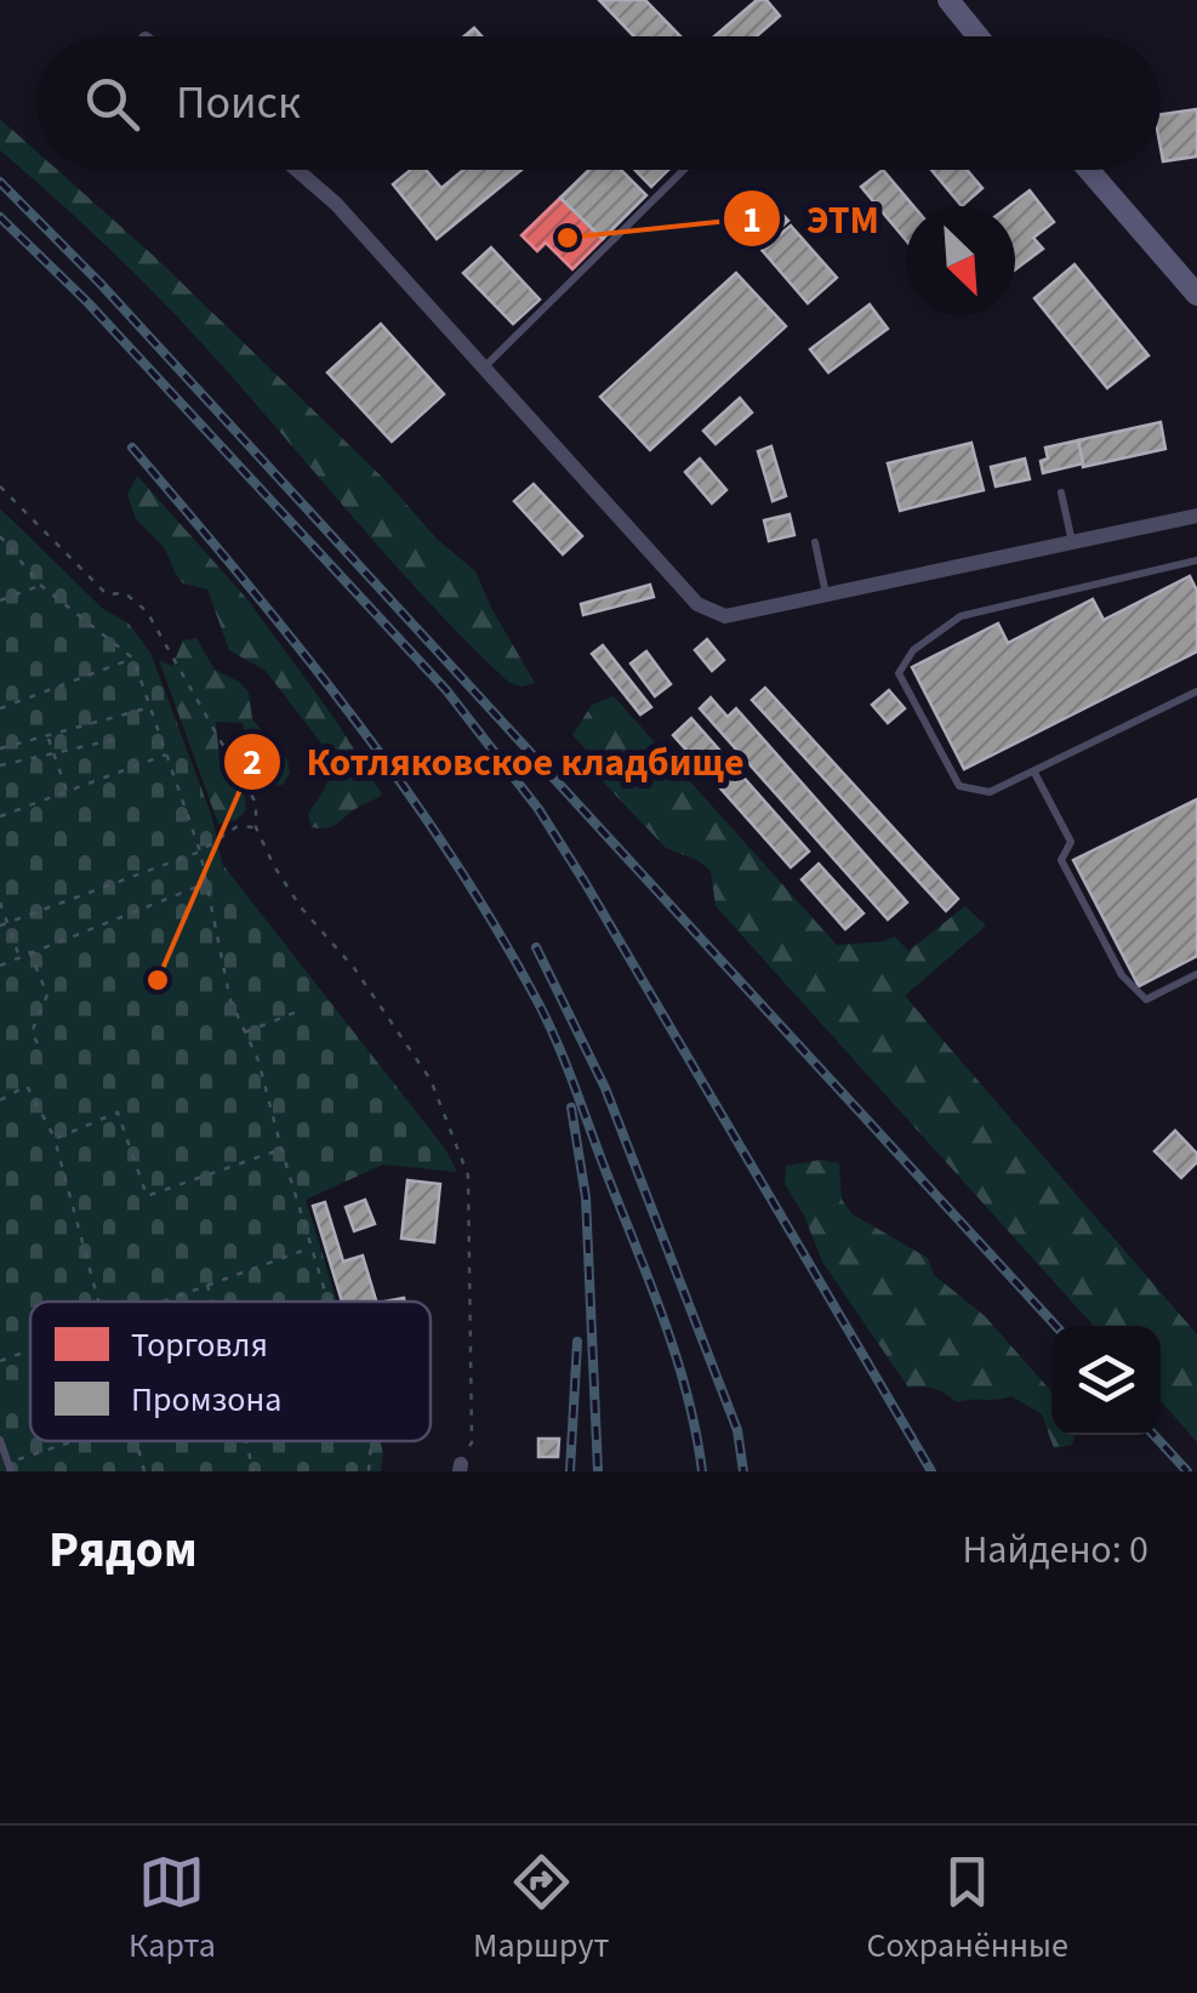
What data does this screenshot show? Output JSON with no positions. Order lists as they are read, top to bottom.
{
  "places": ["ЭТМ", "Котляковское кладбище"],
  "legend": ["Торговля", "Промзона"],
  "north": "bottom right",
  "page": {
    "search": "Поиск",
    "heading": ["Рядом", "Найдено: 0"],
    "nav": ["Карта", "Маршрут", "Сохранённые"]
  }
}
